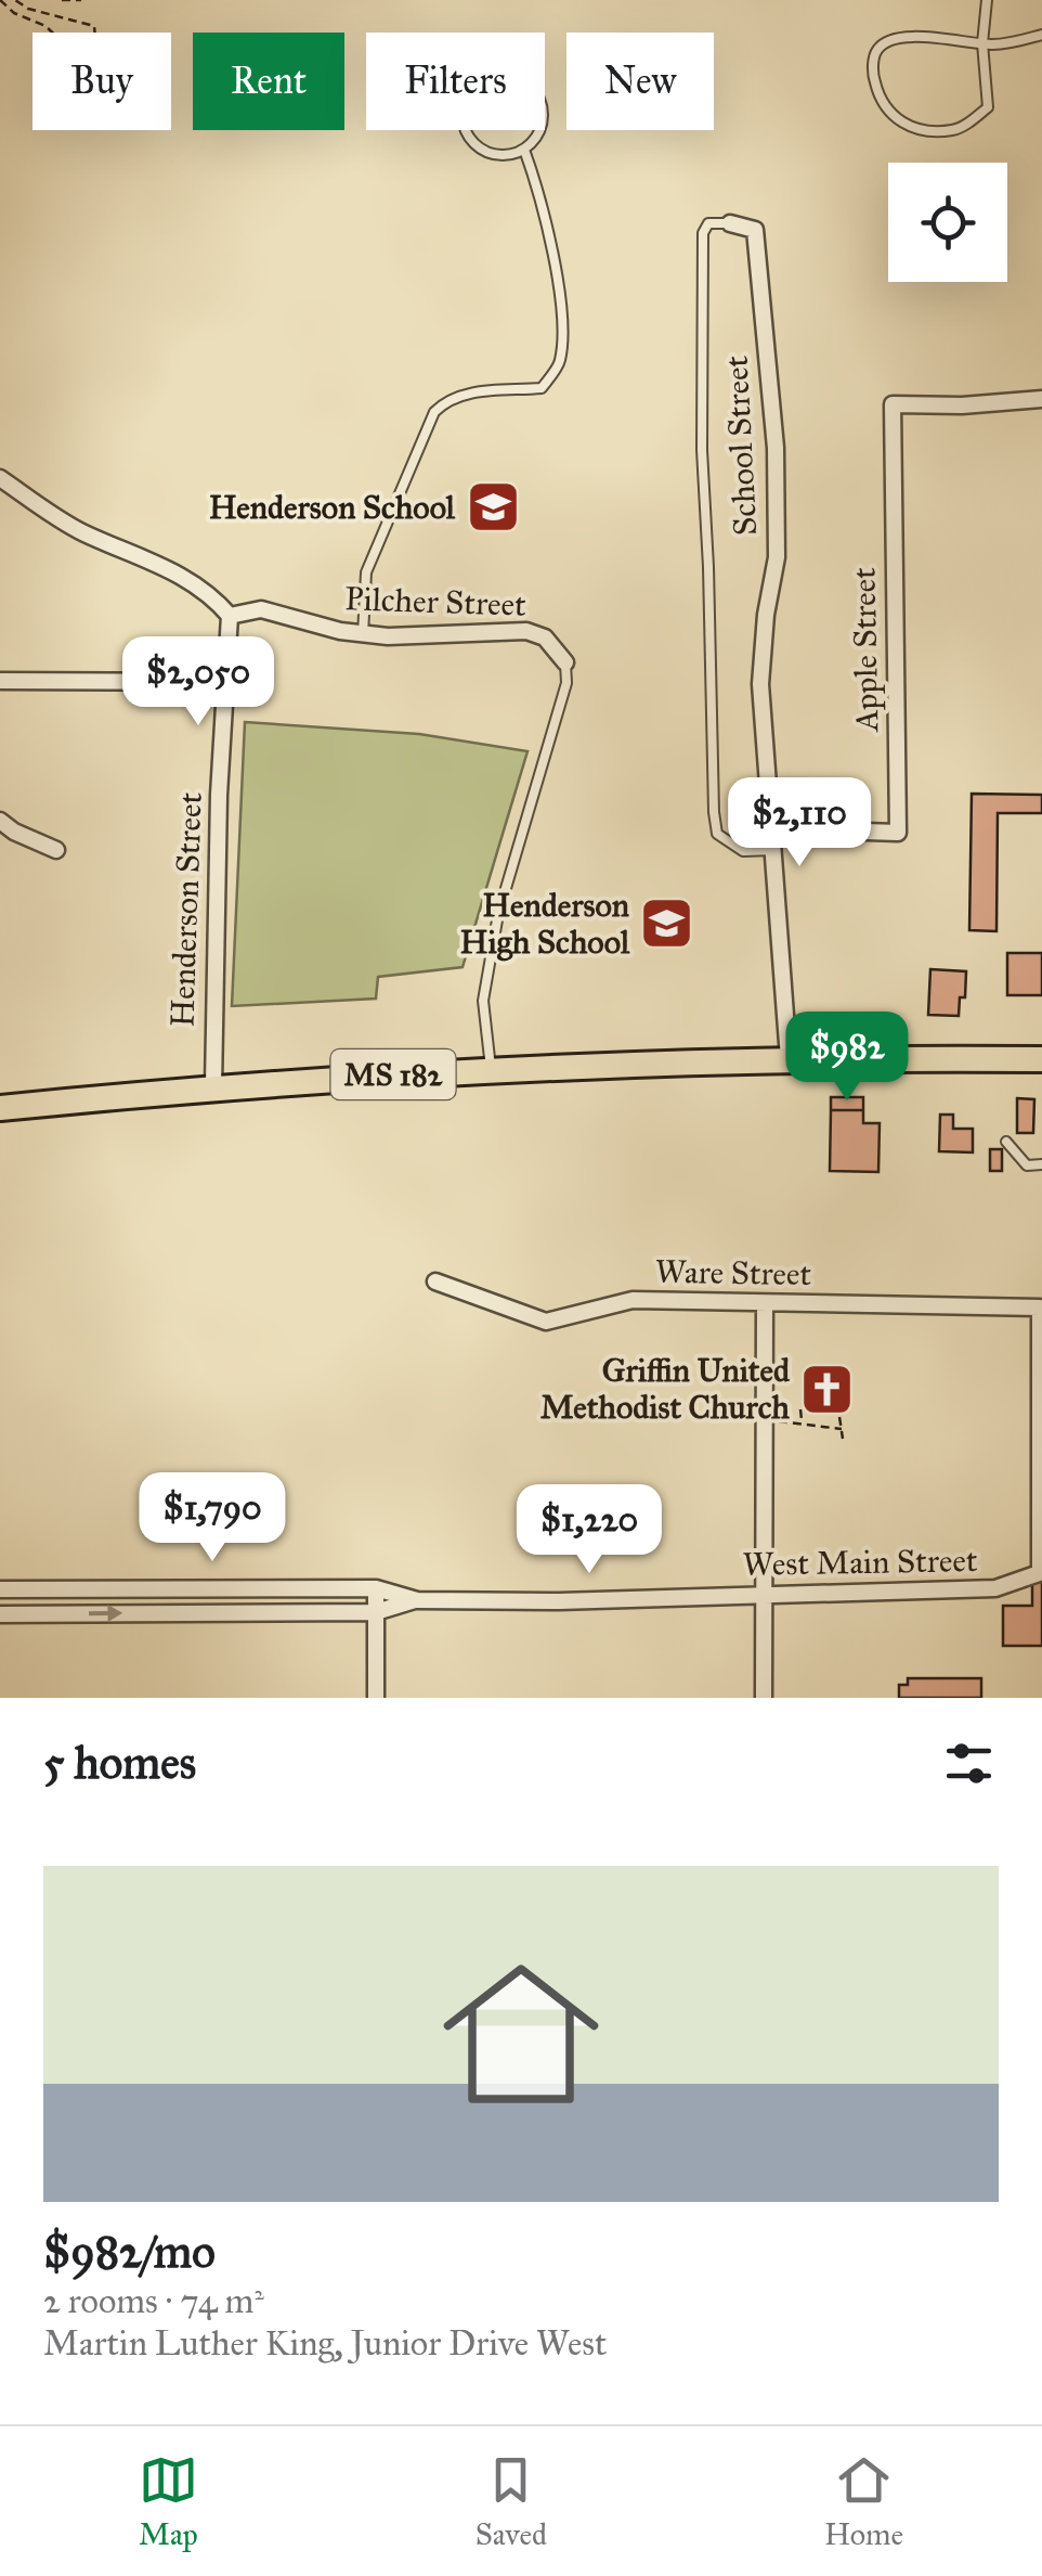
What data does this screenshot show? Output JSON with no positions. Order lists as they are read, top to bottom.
{
  "streets": {
    "main road": ["MS 182"],
    "street": [
      "School Street",
      "Pilcher Street",
      "Apple Street",
      "Henderson Street",
      "Ware Street",
      "West Main Street"
    ]
  },
  "crossings": [
    ["School Street", "Apple Street"],
    ["Pilcher Street", "Henderson Street"],
    ["Henderson Street", "MS 182"]
  ],
  "places": {
    "school or university": ["Henderson School", "Henderson High School"],
    "church": ["Griffin United Methodist Church"]
  },
  "page": {
    "chip": [
      "Buy",
      "Rent",
      "Filters",
      "New"
    ],
    "price": [
      "$2,050",
      "$2,110",
      "$982",
      "$1,790",
      "$1,220"
    ],
    "heading": "5 homes",
    "list": [
      {
        "name": "$982/mo",
        "note": "2 rooms · 74 m² · Martin Luther King, Junior Drive West"
      }
    ],
    "tabs": ["Map", "Saved", "Home"]
  }
}
